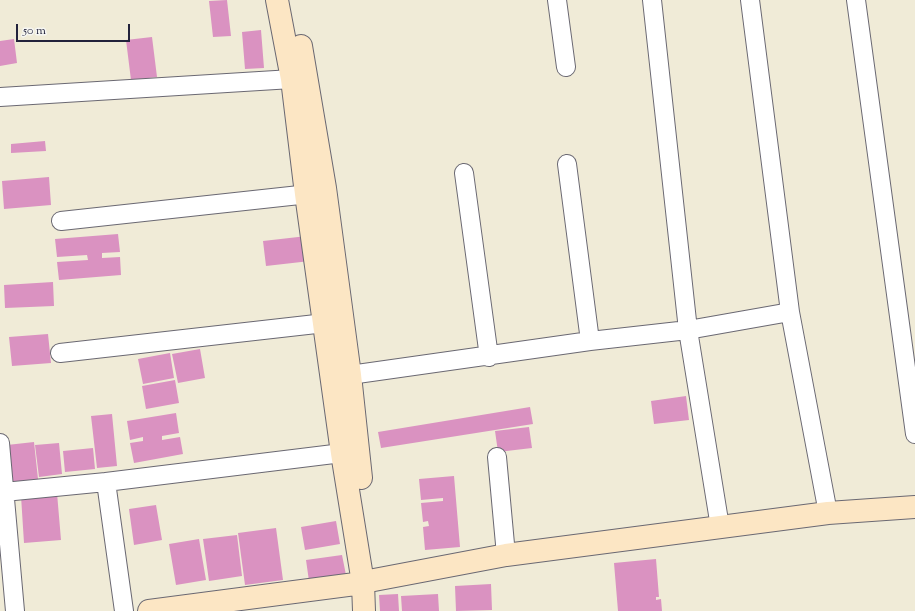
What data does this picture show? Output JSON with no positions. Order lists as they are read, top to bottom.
{
  "scale_bar": "50 m"
}
